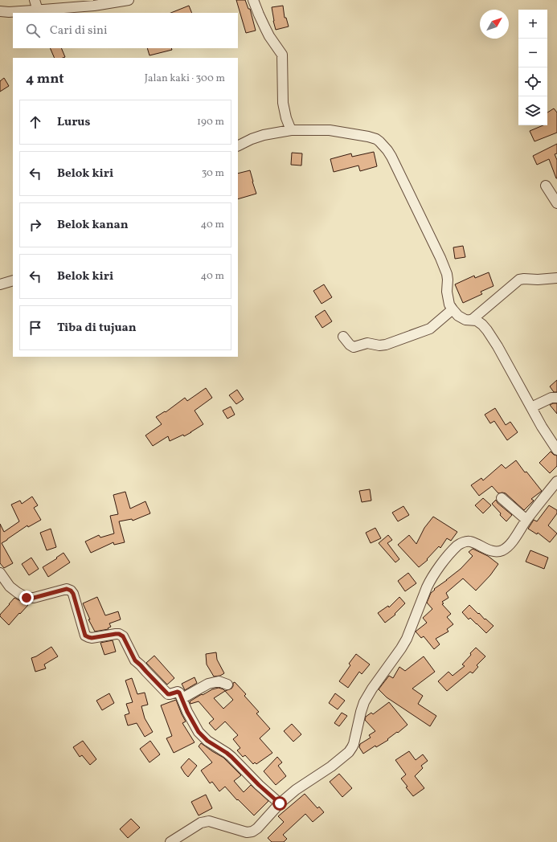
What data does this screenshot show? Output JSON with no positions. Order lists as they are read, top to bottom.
{
  "north": "top right",
  "page": {
    "map_buttons": ["+", "−"],
    "search": "Cari di sini",
    "heading": ["4 mnt", "Jalan kaki · 300 m"],
    "list": [
      ["Lurus", "190 m"],
      ["Belok kiri", "30 m"],
      ["Belok kanan", "40 m"],
      ["Belok kiri", "40 m"],
      "Tiba di tujuan"
    ]
  }
}
